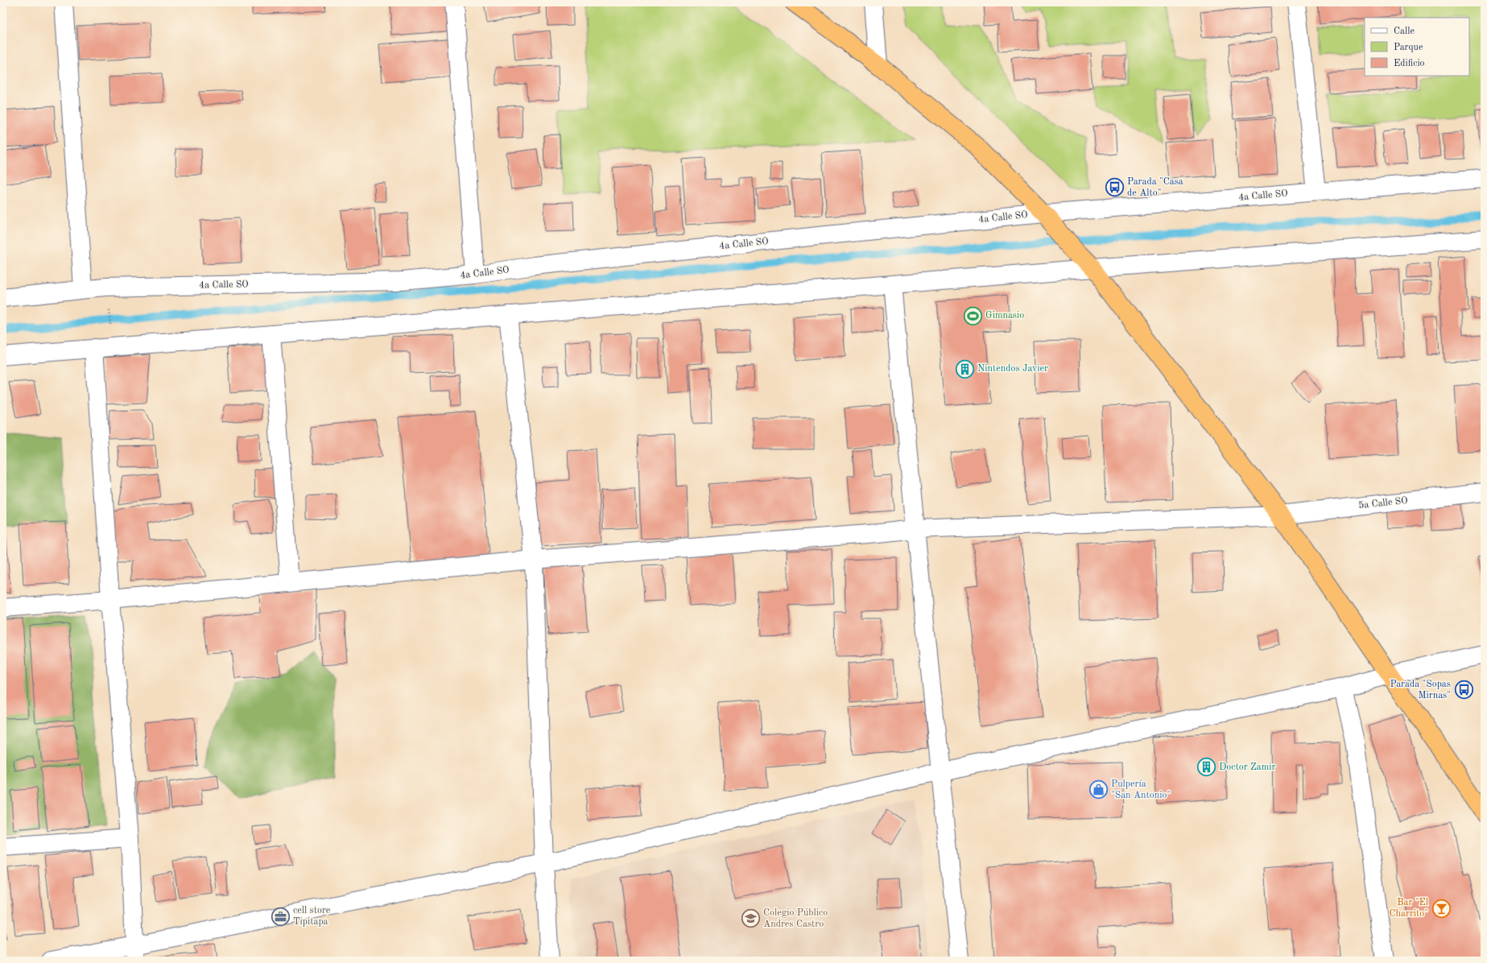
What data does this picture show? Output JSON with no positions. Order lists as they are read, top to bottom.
{
  "streets": {
    "street": ["4a Calle SO", "5a Calle SO"]
  },
  "places": {
    "bus stop": ["Parada \"Casa de Alto\"", "Parada \"Sopas Mirnas\""],
    "sports": ["Gimnasio"],
    "building": ["Nintendos Javier", "Doctor Zamir"],
    "shop": ["Pulpería \"San Antonio\""],
    "bar": ["Bar \"El Charrito\""],
    "office": ["cell store Tipitapa"],
    "school or university": ["Colegio Público Andres Castro"]
  },
  "legend": ["Calle", "Parque", "Edificio"]
}
